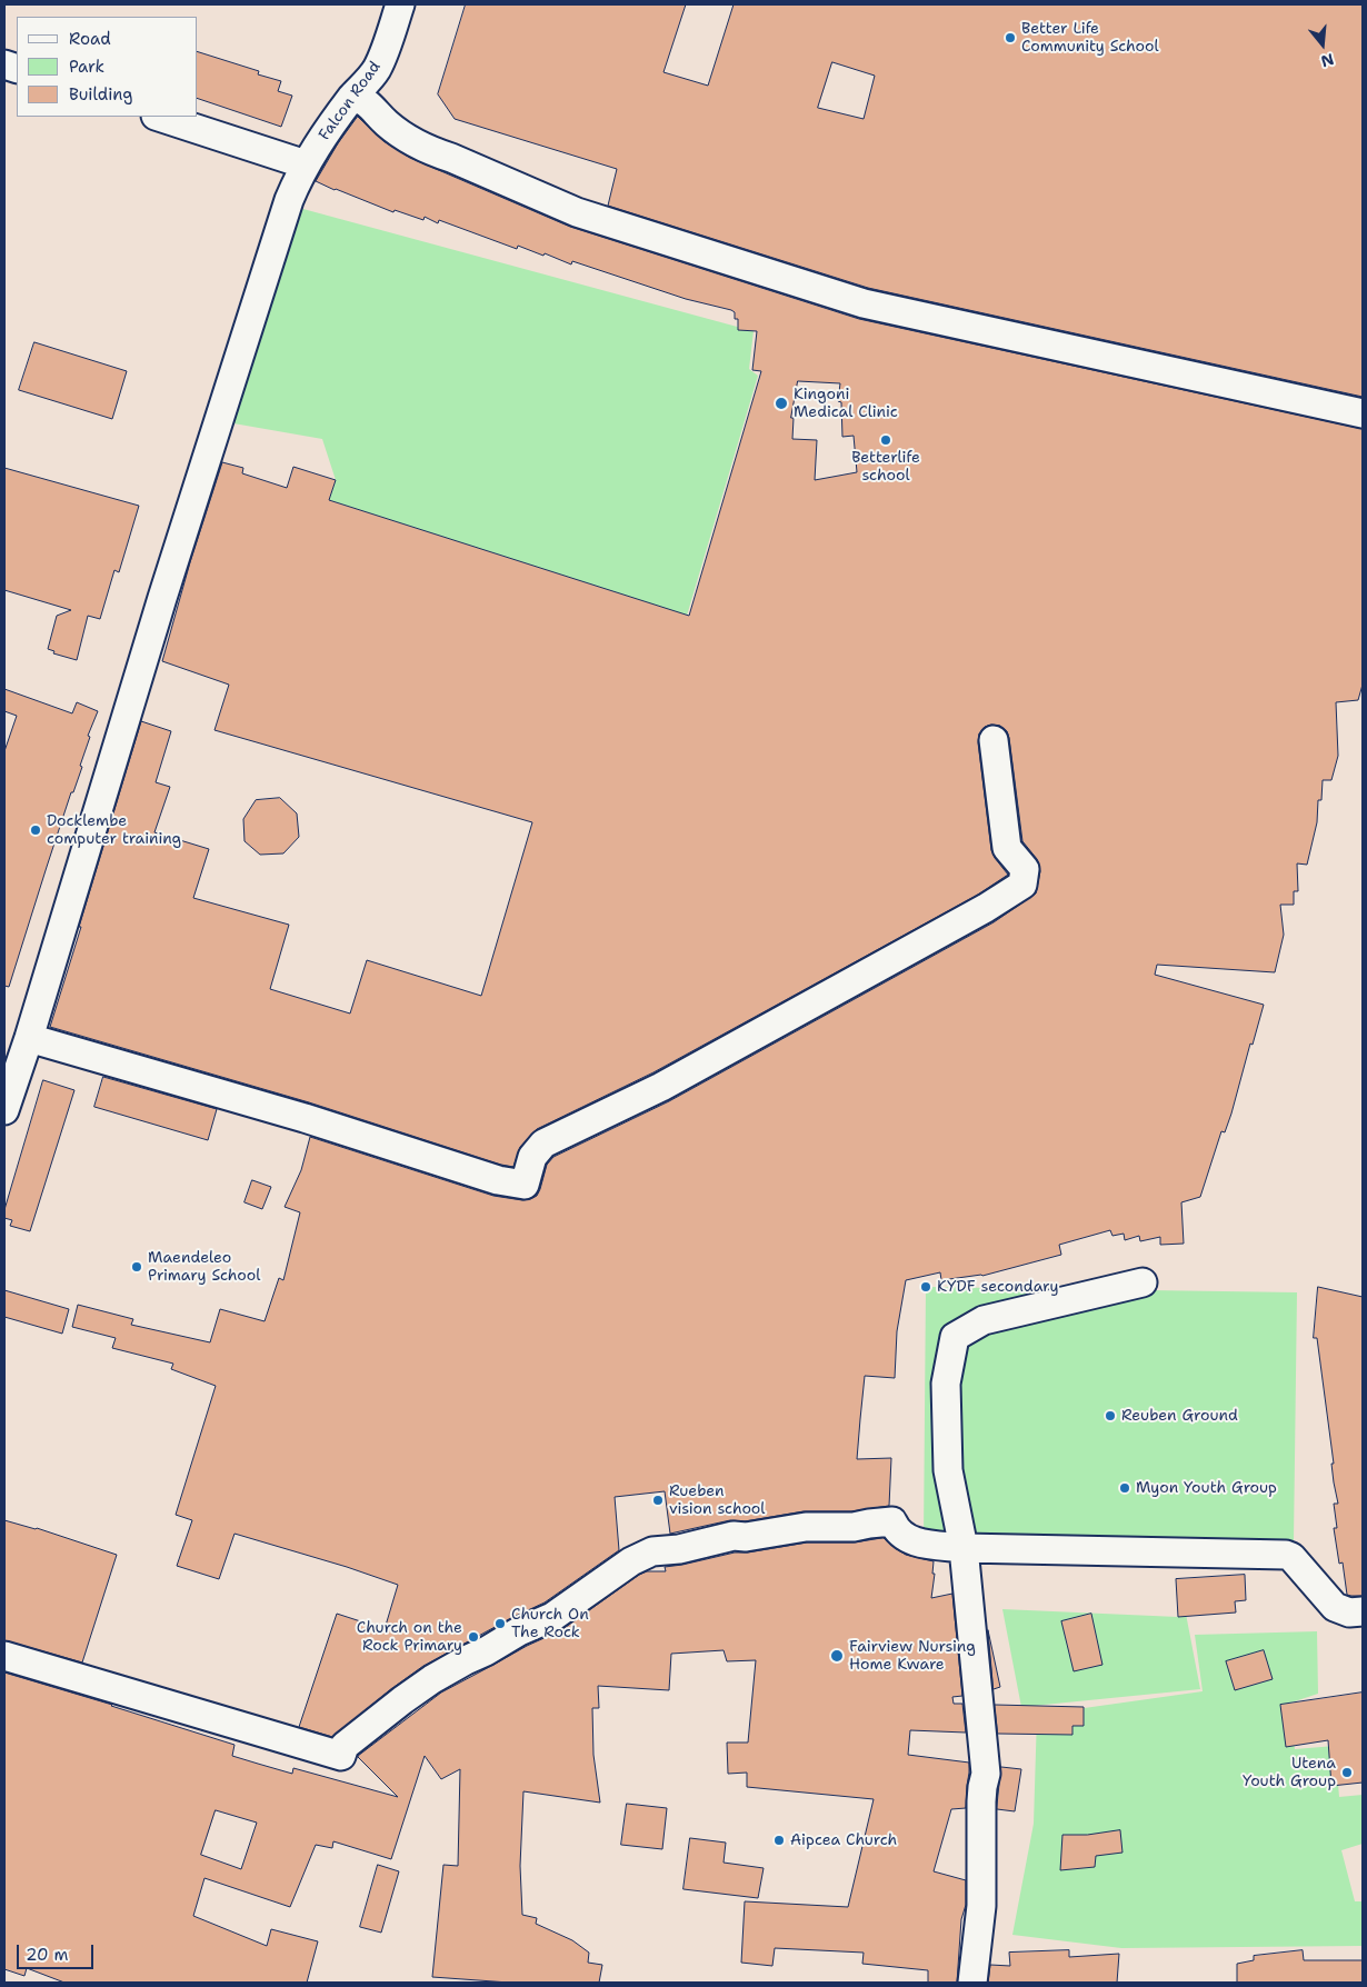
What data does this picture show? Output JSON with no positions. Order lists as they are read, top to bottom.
{
  "streets": {
    "street": ["Falcon Road"]
  },
  "places": [
    "Better Life Community School",
    "Kingoni Medical Clinic",
    "Betterlife school",
    "Docklembe computer training",
    "Maendeleo Primary School",
    "KYDF secondary",
    "Reuben Ground",
    "Myon Youth Group",
    "Rueben vision school",
    "Church On The Rock",
    "Church on the Rock Primary",
    "Fairview Nursing Home Kware",
    "Utena Youth Group",
    "Aipcea Church"
  ],
  "legend": ["Road", "Park", "Building"],
  "scale_bar": "20 m",
  "north": "bottom"
}
